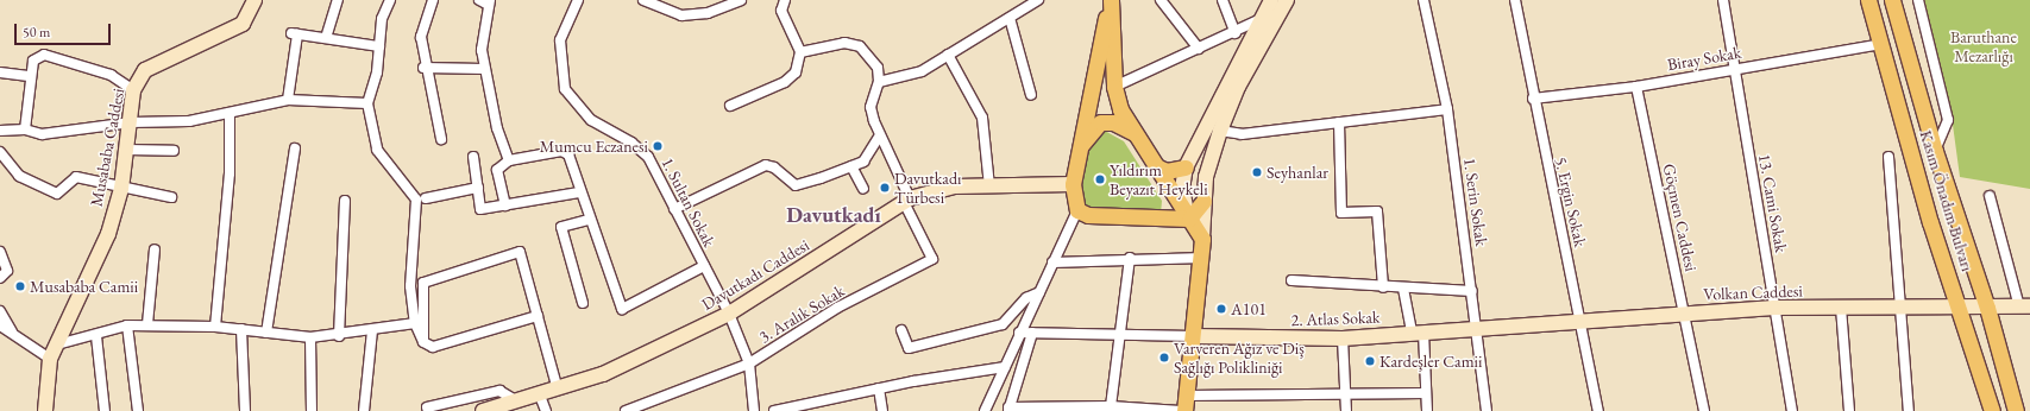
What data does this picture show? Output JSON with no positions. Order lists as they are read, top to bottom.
{
  "streets": {
    "main road": [
      "Musababa Caddesi",
      "Kasım Önadım Bulvarı",
      "Davutkadı Caddesi",
      "Volkan Caddesi",
      "2. Atlas Sokak"
    ],
    "street": [
      "Biray Sokak",
      "1. Sultan Sokak",
      "1. Serin Sokak",
      "5. Ergin Sokak",
      "13. Cami Sokak",
      "Göçmen Caddesi",
      "3. Aralık Sokak"
    ]
  },
  "crossings": [
    ["Biray Sokak", "Kasım Önadım Bulvarı"],
    ["Biray Sokak", "5. Ergin Sokak"],
    ["Biray Sokak", "13. Cami Sokak"],
    ["Biray Sokak", "Göçmen Caddesi"],
    ["Kasım Önadım Bulvarı", "Volkan Caddesi"],
    ["1. Sultan Sokak", "Davutkadı Caddesi"],
    ["1. Sultan Sokak", "3. Aralık Sokak"],
    ["1. Serin Sokak", "Volkan Caddesi"],
    ["1. Serin Sokak", "2. Atlas Sokak"],
    ["5. Ergin Sokak", "Volkan Caddesi"],
    ["13. Cami Sokak", "Volkan Caddesi"],
    ["Göçmen Caddesi", "Volkan Caddesi"],
    ["Davutkadı Caddesi", "3. Aralık Sokak"],
    ["Volkan Caddesi", "2. Atlas Sokak"]
  ],
  "districts": ["Davutkadı"],
  "parks": ["Baruthane Mezarlığı"],
  "places": [
    "Mumcu Eczanesi",
    "Seyhanlar",
    "Yıldırım Beyazıt Heykeli",
    "Davutkadı Türbesi",
    "Musababa Camii",
    "A101",
    "Varveren Ağız ve Diş Sağlığı Polikliniği",
    "Kardeşler Camii"
  ],
  "scale_bar": "50 m"
}
